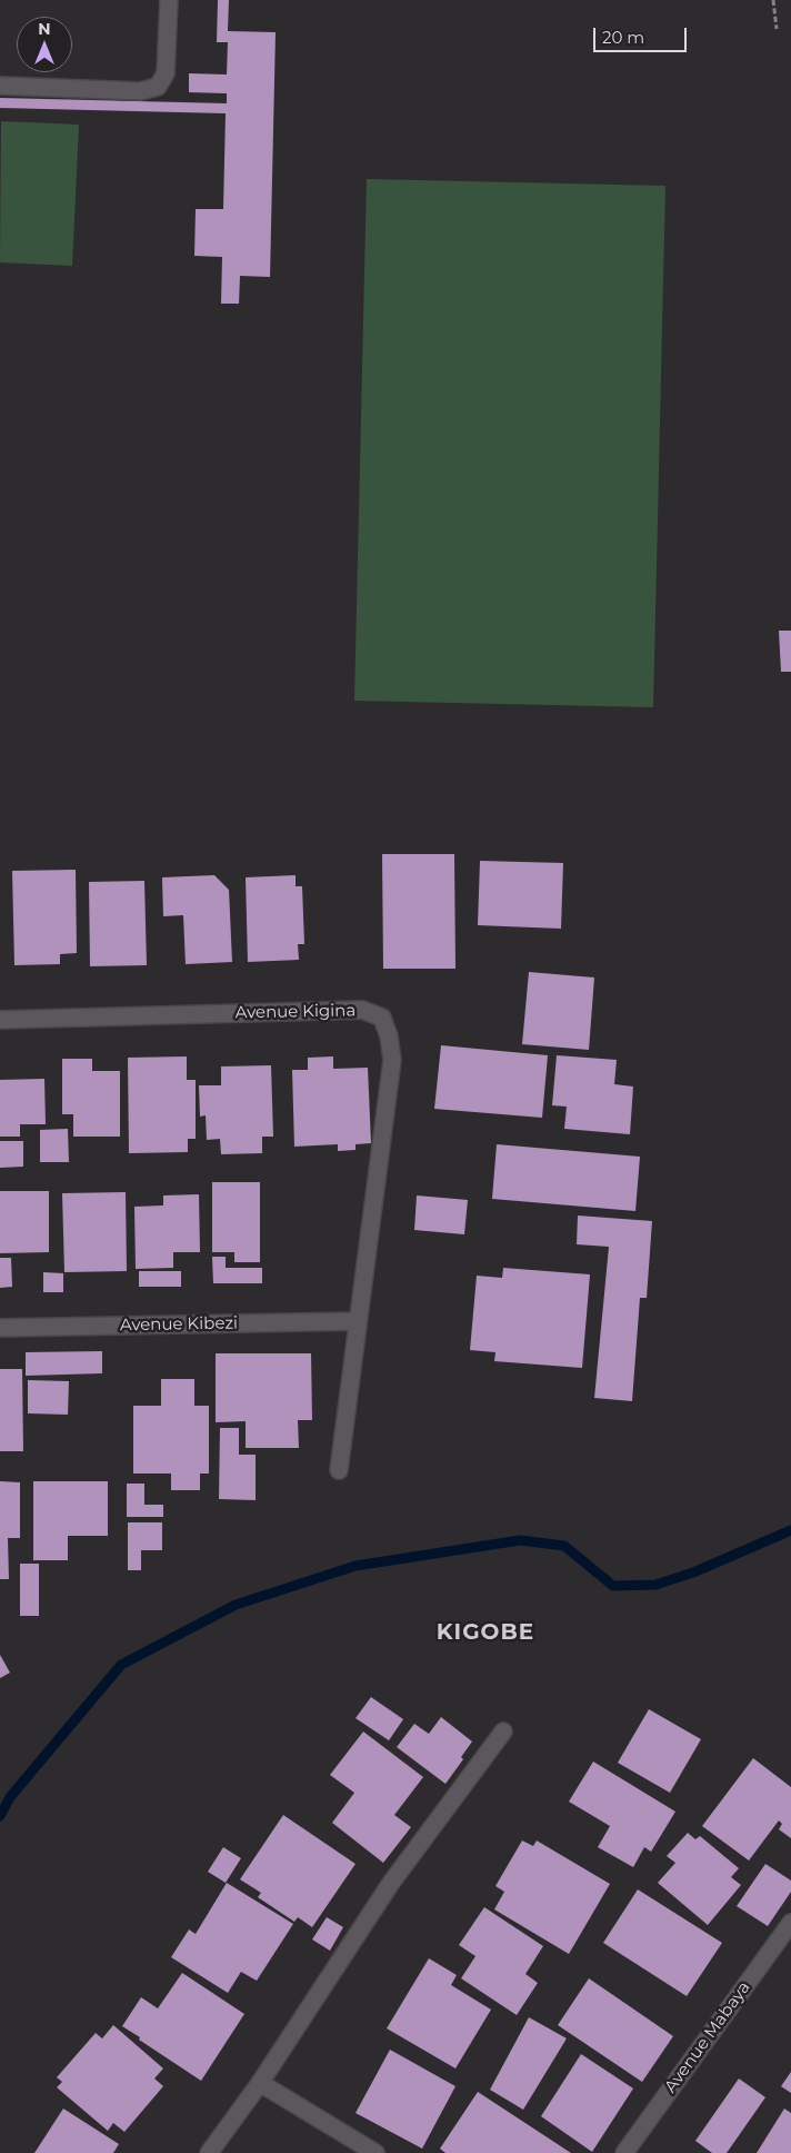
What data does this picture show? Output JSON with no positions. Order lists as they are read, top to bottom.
{
  "streets": {
    "street": ["Avenue Kigina", "Avenue Kibezi", "Avenue Mabaya"]
  },
  "crossings": [
    ["Avenue Kigina", "Avenue Kibezi"]
  ],
  "districts": ["KIGOBE"],
  "scale_bar": "20 m",
  "north": "top"
}
